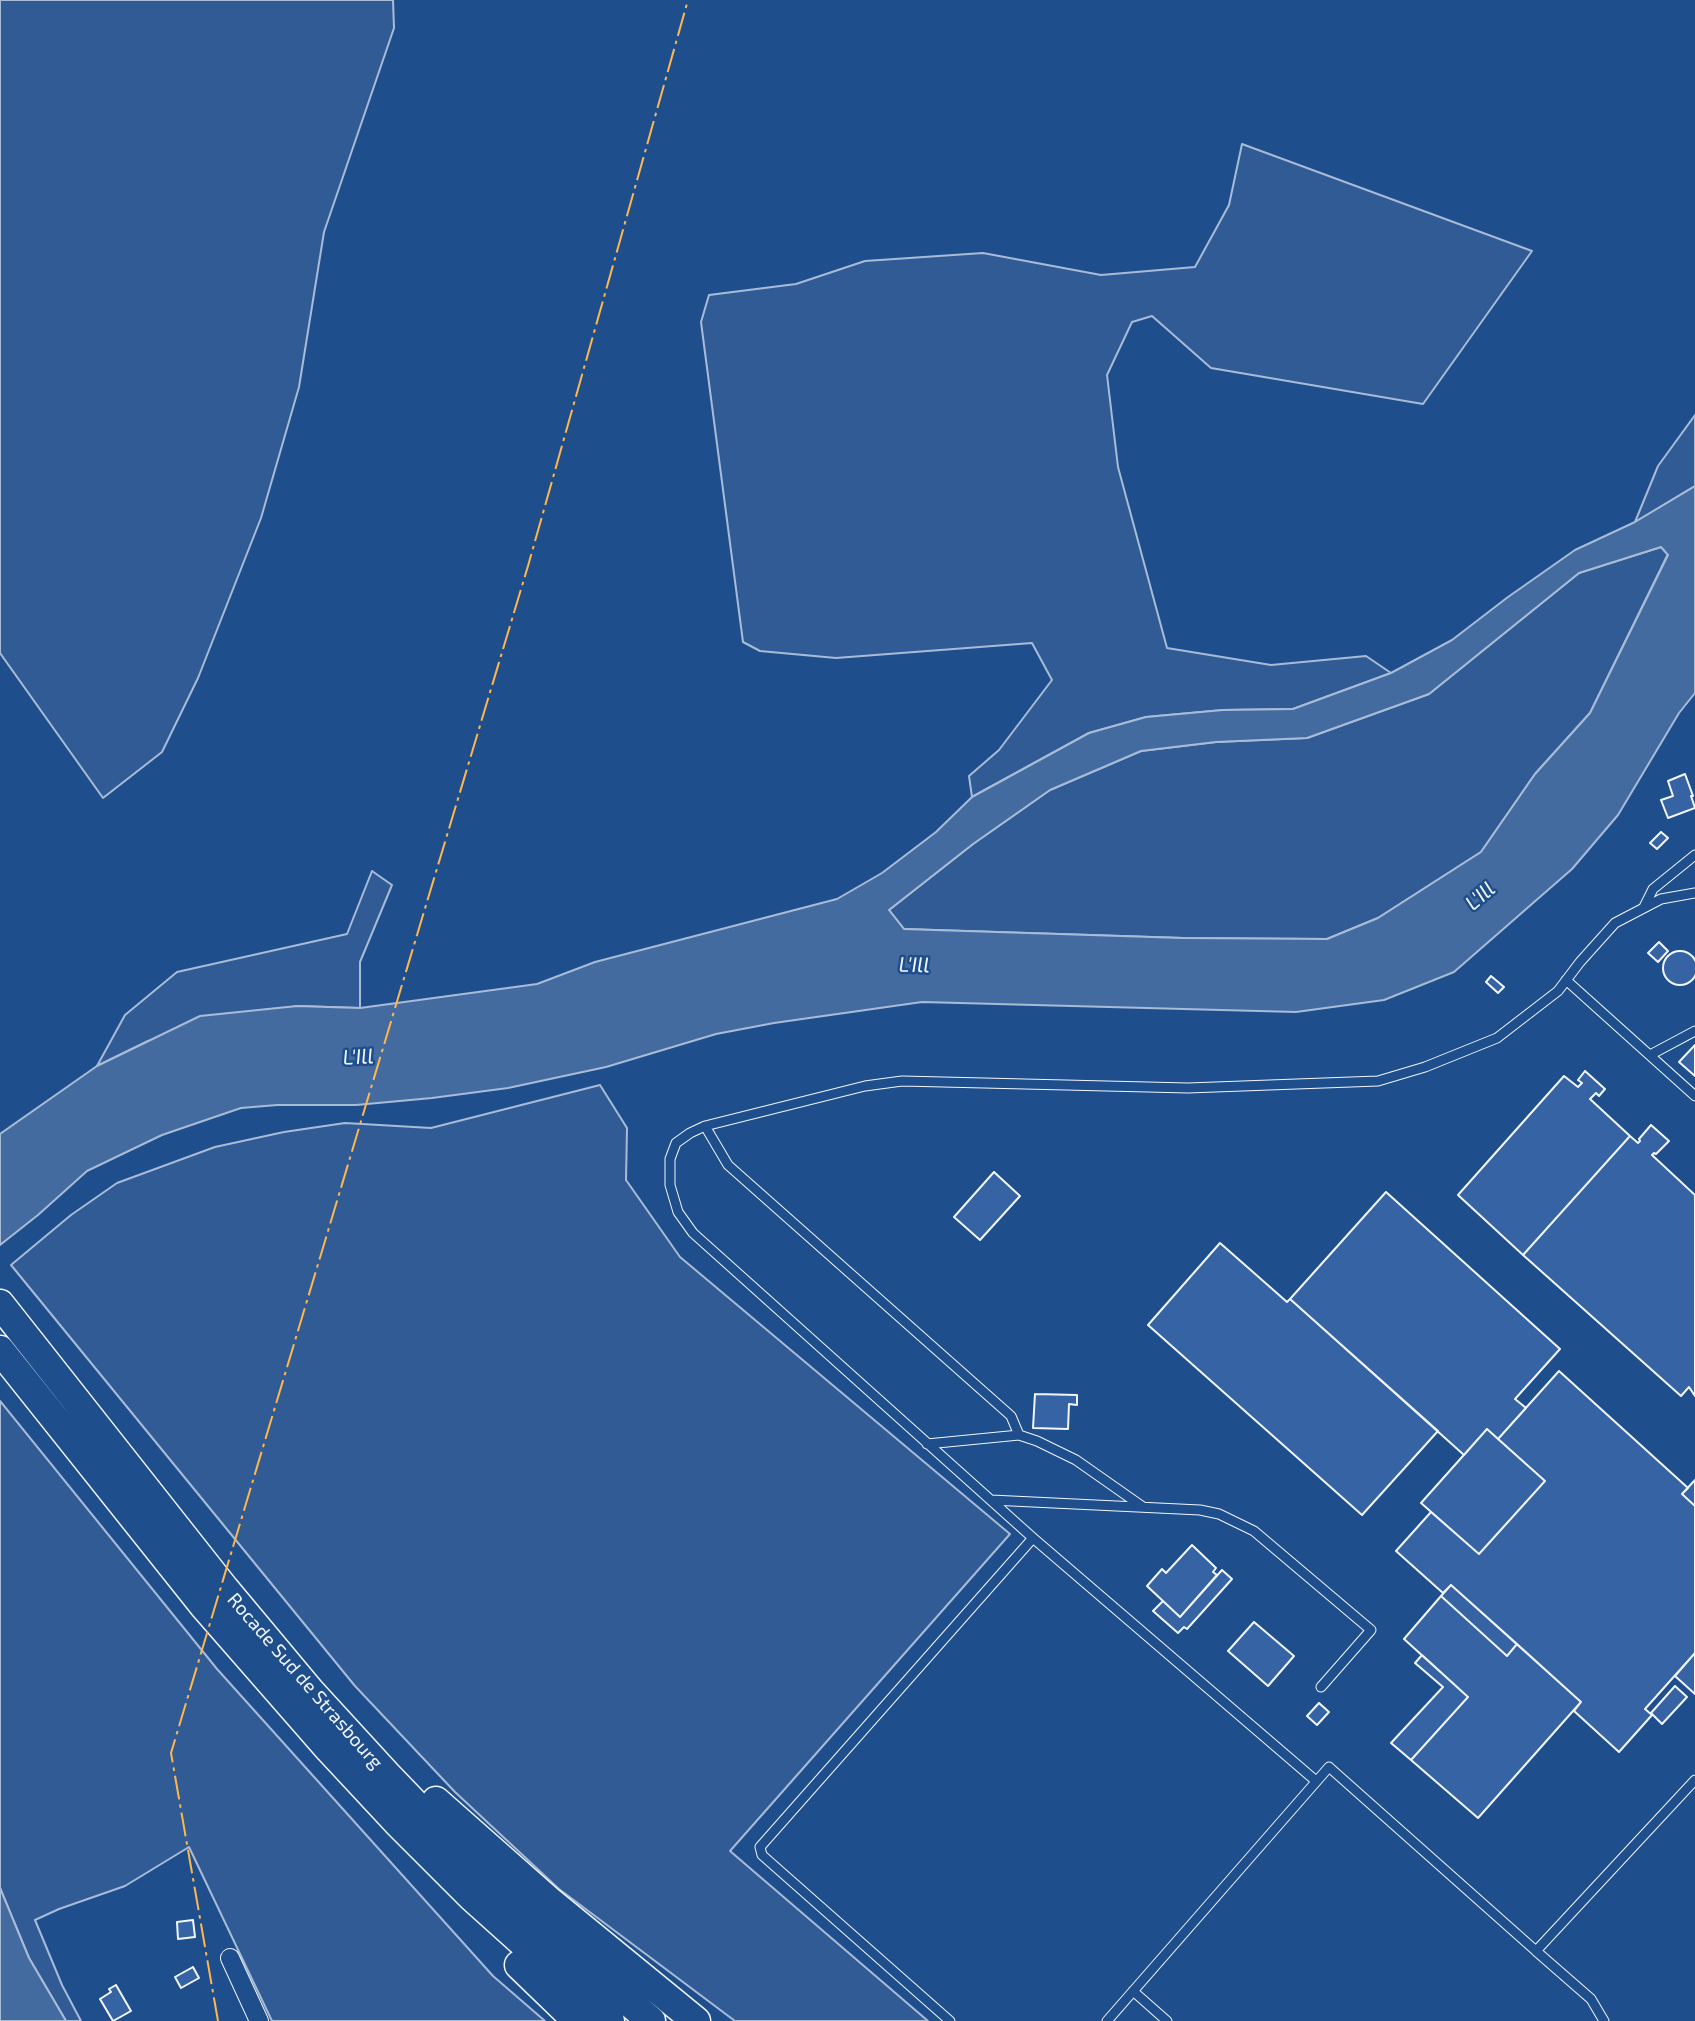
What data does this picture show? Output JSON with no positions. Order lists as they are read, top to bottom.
{
  "streets": {
    "highway": ["Rocade Sud de Strasbourg"]
  },
  "water": ["L'Ill"]
}
